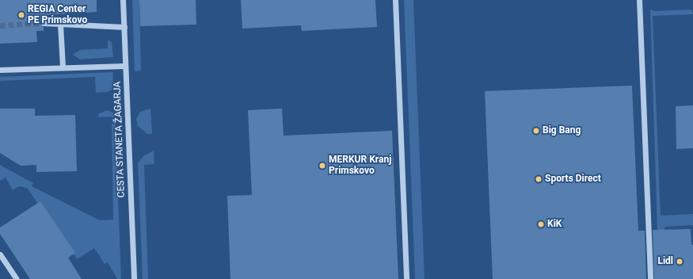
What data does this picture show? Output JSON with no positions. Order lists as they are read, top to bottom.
{
  "streets": {
    "street": ["CESTA STANETA ŽAGARJA"]
  },
  "places": [
    "REGIA Center PE Primskovo",
    "Big Bang",
    "MERKUR Kranj Primskovo",
    "Sports Direct",
    "KiK",
    "Lidl"
  ]
}
